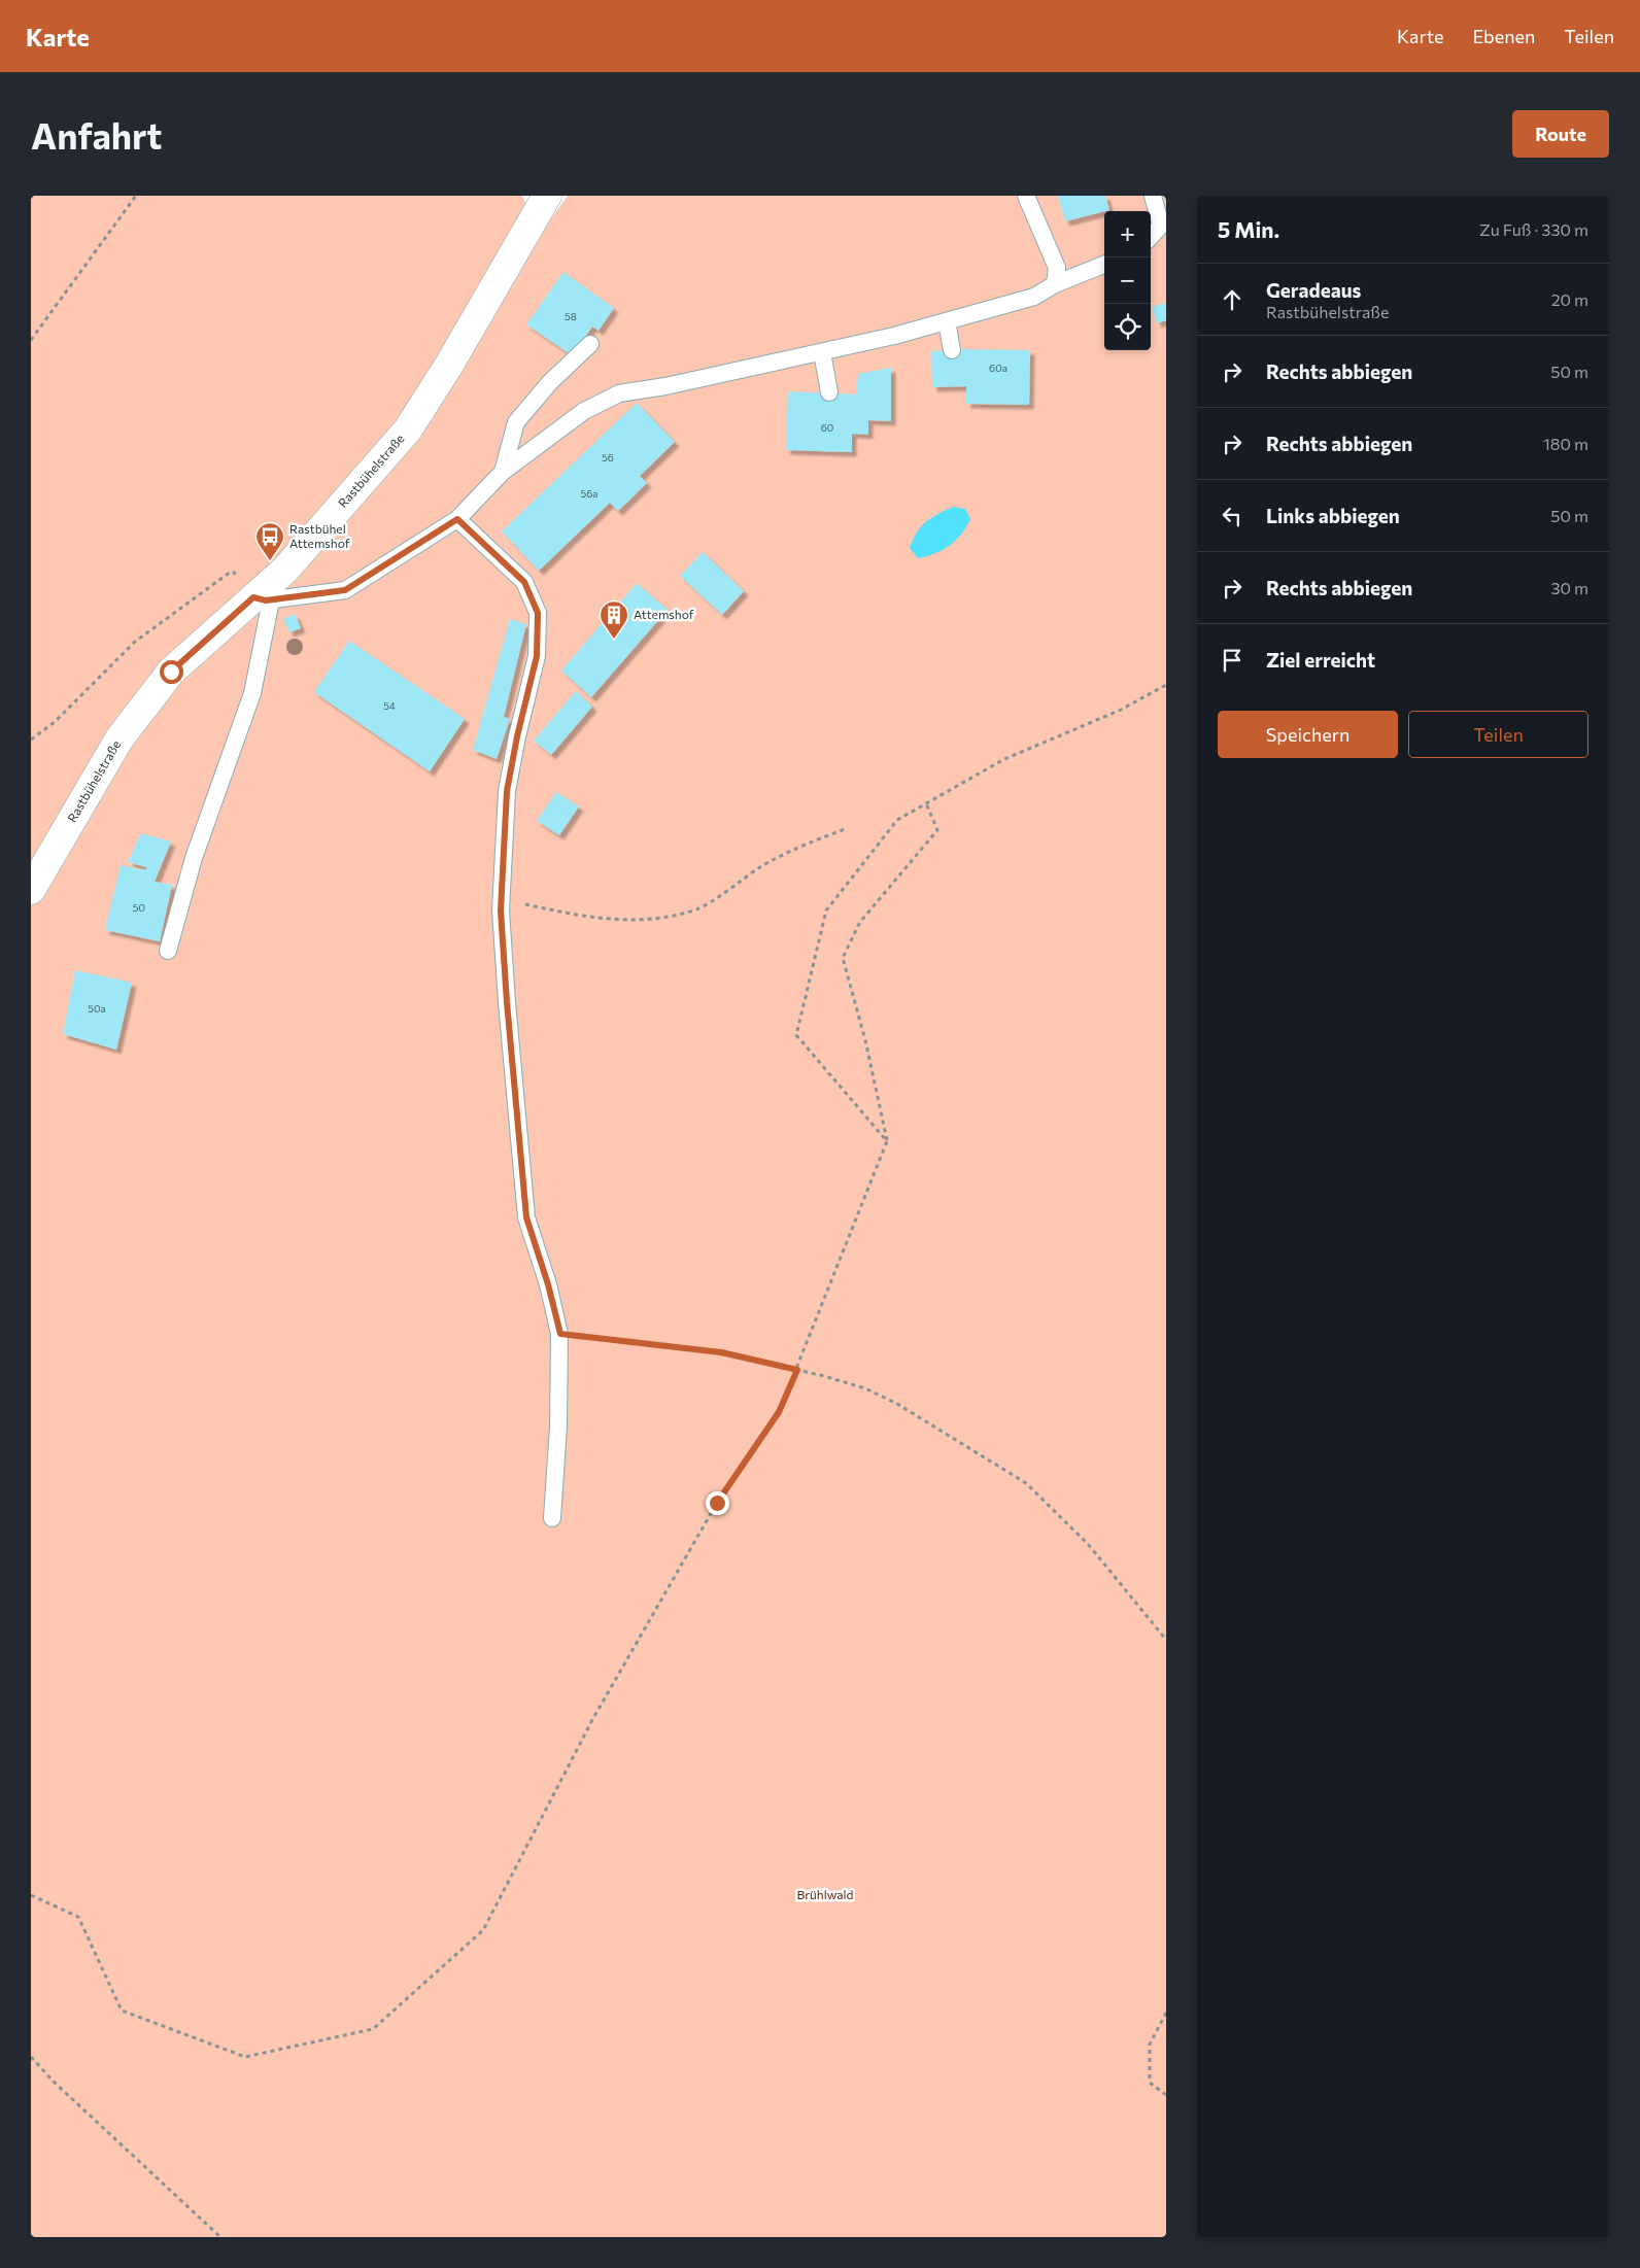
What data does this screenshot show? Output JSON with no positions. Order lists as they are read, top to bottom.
{
  "streets": {
    "street": ["Rastbühelstraße"]
  },
  "parks": ["Brühlwald"],
  "places": {
    "bus stop": ["Rastbühel Attemshof"],
    "building": ["Attemshof"]
  },
  "house_numbers": [
    "58",
    "60a",
    "60",
    "56",
    "56a",
    "54",
    "50",
    "50a"
  ],
  "page": {
    "header": "Karte",
    "nav": ["Karte", "Ebenen", "Teilen"],
    "buttons": [
      "Route",
      ["Speichern", "Teilen"]
    ],
    "title": "Anfahrt",
    "heading": ["5 Min.", "Zu Fuß · 330 m"],
    "map_buttons": ["+", "−"],
    "list": [
      ["Geradeaus", "Rastbühelstraße", "20 m"],
      ["Rechts abbiegen", "50 m"],
      ["Rechts abbiegen", "180 m"],
      ["Links abbiegen", "50 m"],
      ["Rechts abbiegen", "30 m"],
      "Ziel erreicht"
    ]
  }
}
